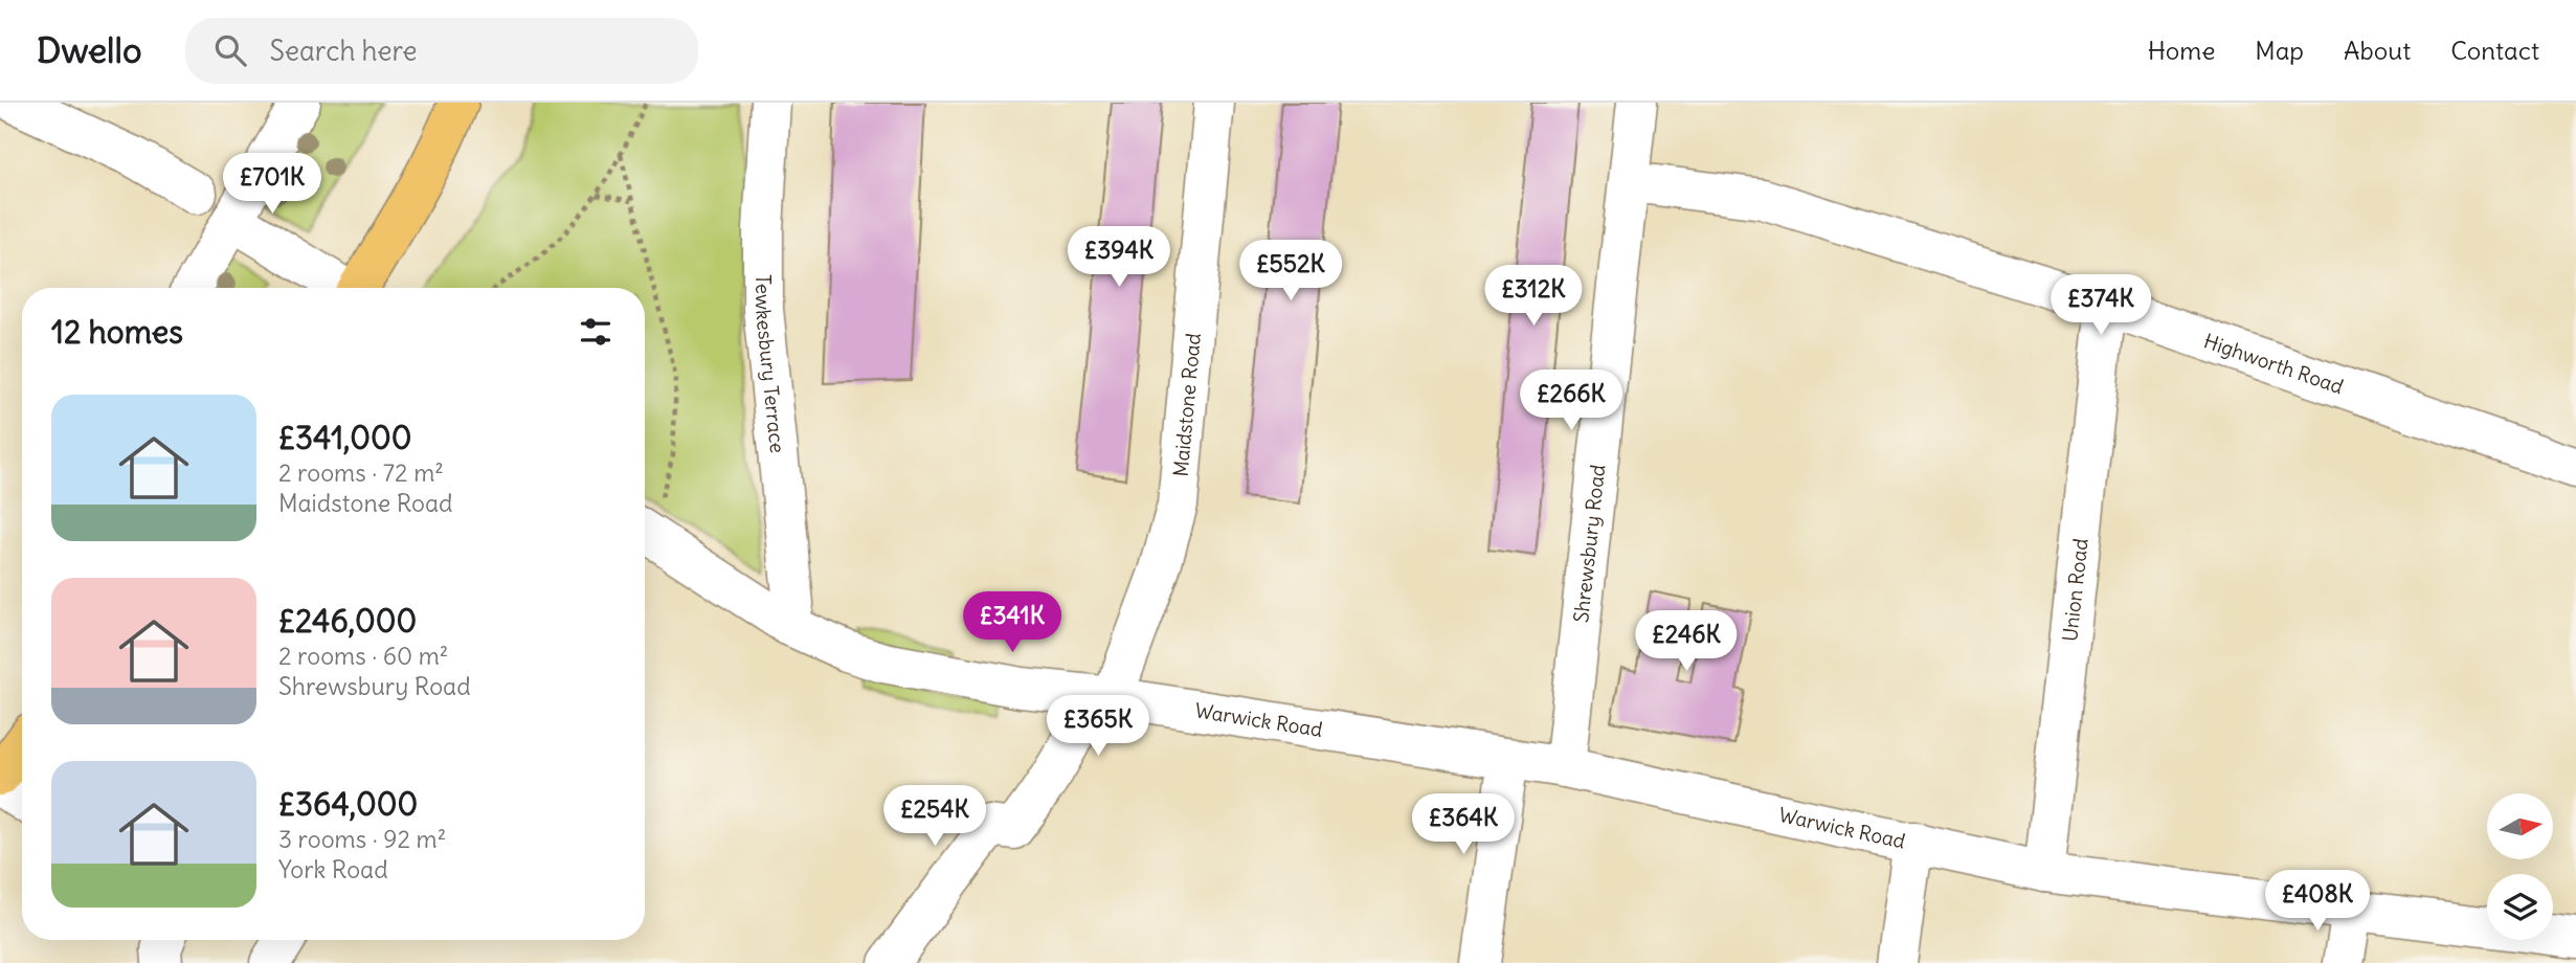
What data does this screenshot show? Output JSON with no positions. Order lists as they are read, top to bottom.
{
  "streets": {
    "street": [
      "Tewkesbury Terrace",
      "Highworth Road",
      "Maidstone Road",
      "Shrewsbury Road",
      "Union Road",
      "Warwick Road"
    ]
  },
  "crossings": [
    ["Tewkesbury Terrace", "Warwick Road"],
    ["Highworth Road", "Shrewsbury Road"],
    ["Highworth Road", "Union Road"],
    ["Maidstone Road", "Warwick Road"],
    ["Shrewsbury Road", "Warwick Road"],
    ["Union Road", "Warwick Road"]
  ],
  "north": "right",
  "page": {
    "header": "Dwello",
    "search": "Search here",
    "nav": [
      "Home",
      "Map",
      "About",
      "Contact"
    ],
    "price": [
      "£701K",
      "£394K",
      "£552K",
      "£312K",
      "£374K",
      "£266K",
      "£341K",
      "£246K",
      "£365K",
      "£254K",
      "£364K",
      "£408K"
    ],
    "heading": "12 homes",
    "list": [
      {
        "name": "£341,000",
        "note": "2 rooms · 72 m² · Maidstone Road"
      },
      {
        "name": "£246,000",
        "note": "2 rooms · 60 m² · Shrewsbury Road"
      },
      {
        "name": "£364,000",
        "note": "3 rooms · 92 m² · York Road"
      }
    ]
  }
}
